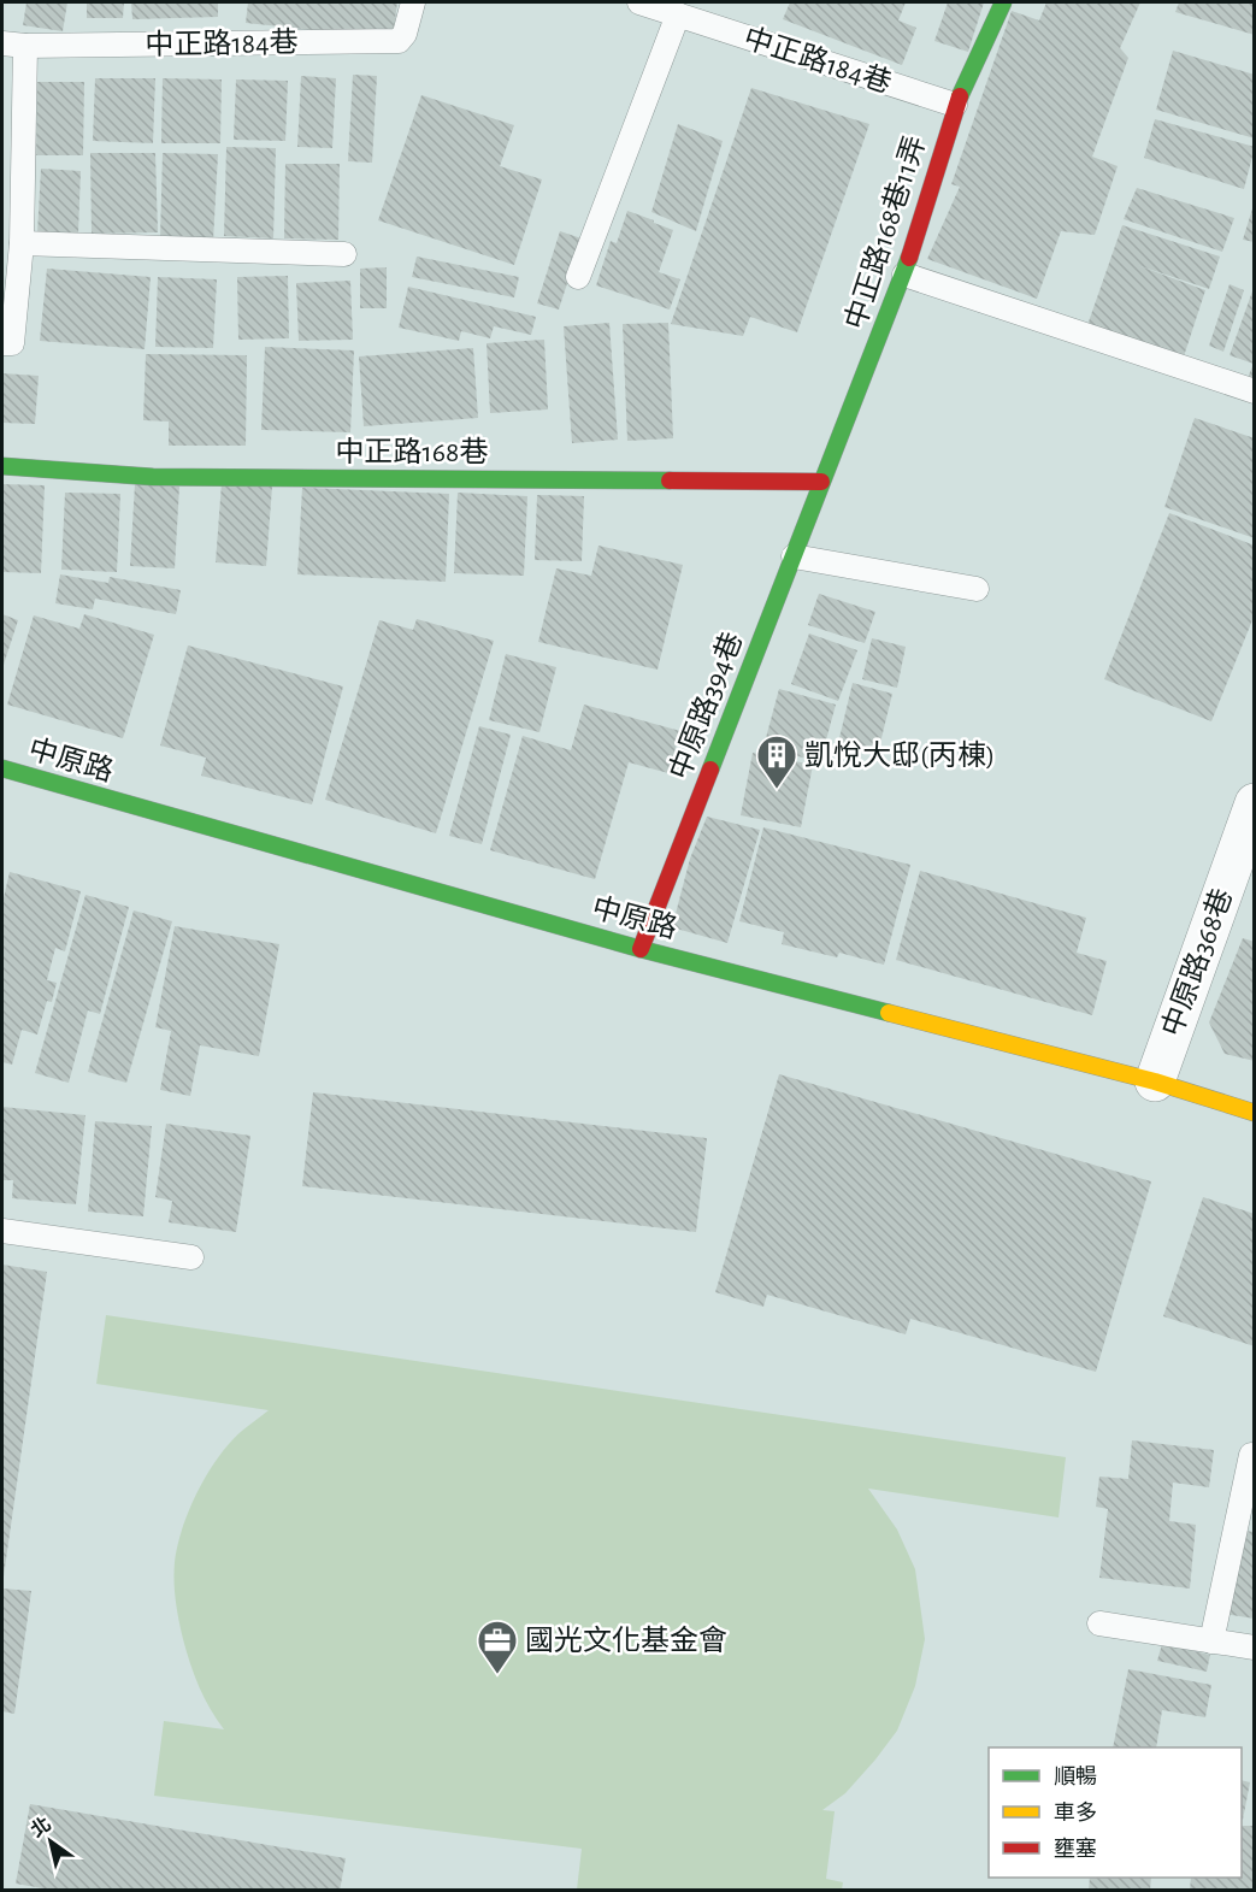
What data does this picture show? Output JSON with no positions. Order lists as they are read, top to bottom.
{
  "streets": {
    "street": [
      "中正路168巷11弄",
      "中正路168巷",
      "中原路394巷",
      "中原路",
      "中原路368巷"
    ],
    "lane": ["中正路184巷"]
  },
  "crossings": [
    ["中正路184巷", "中正路168巷11弄"],
    ["中正路168巷11弄", "中正路168巷"],
    ["中正路168巷11弄", "中原路394巷"],
    ["中正路168巷", "中原路394巷"],
    ["中原路394巷", "中原路"],
    ["中原路", "中原路368巷"]
  ],
  "places": {
    "building": ["凱悅大邸(丙棟)"],
    "office": ["國光文化基金會"]
  },
  "legend": ["順暢", "車多", "壅塞"],
  "north": "top left"
}
